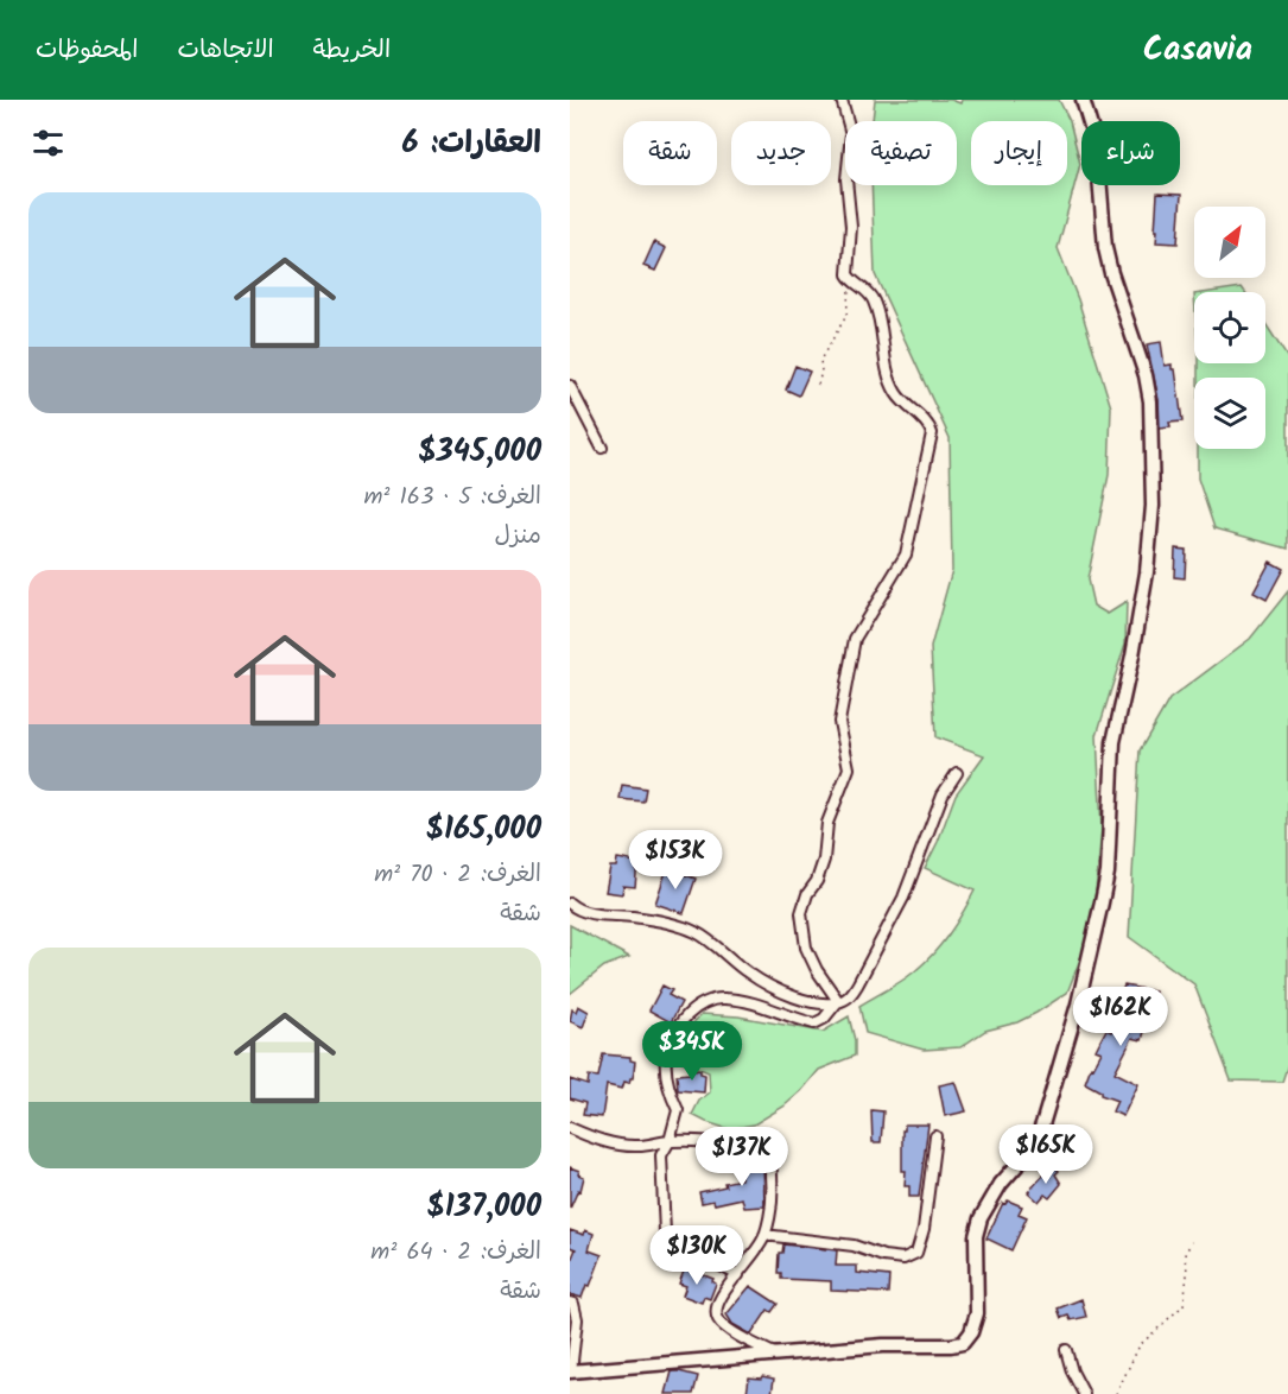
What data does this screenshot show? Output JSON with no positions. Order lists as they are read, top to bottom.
{
  "north": "top right",
  "page": {
    "header": "Casavia",
    "nav": ["الخريطة", "الاتجاهات", "المحفوظات"],
    "heading": "العقارات: 6",
    "chip": [
      "شراء",
      "إيجار",
      "تصفية",
      "جديد",
      "شقة"
    ],
    "list": [
      {
        "name": "$345,000",
        "note": "الغرف: 5 · 163 m² · منزل"
      },
      {
        "name": "$165,000",
        "note": "الغرف: 2 · 70 m² · شقة"
      },
      {
        "name": "$137,000",
        "note": "الغرف: 2 · 64 m² · شقة"
      }
    ],
    "price": [
      "$153K",
      "$162K",
      "$345K",
      "$165K",
      "$137K",
      "$130K"
    ]
  }
}
